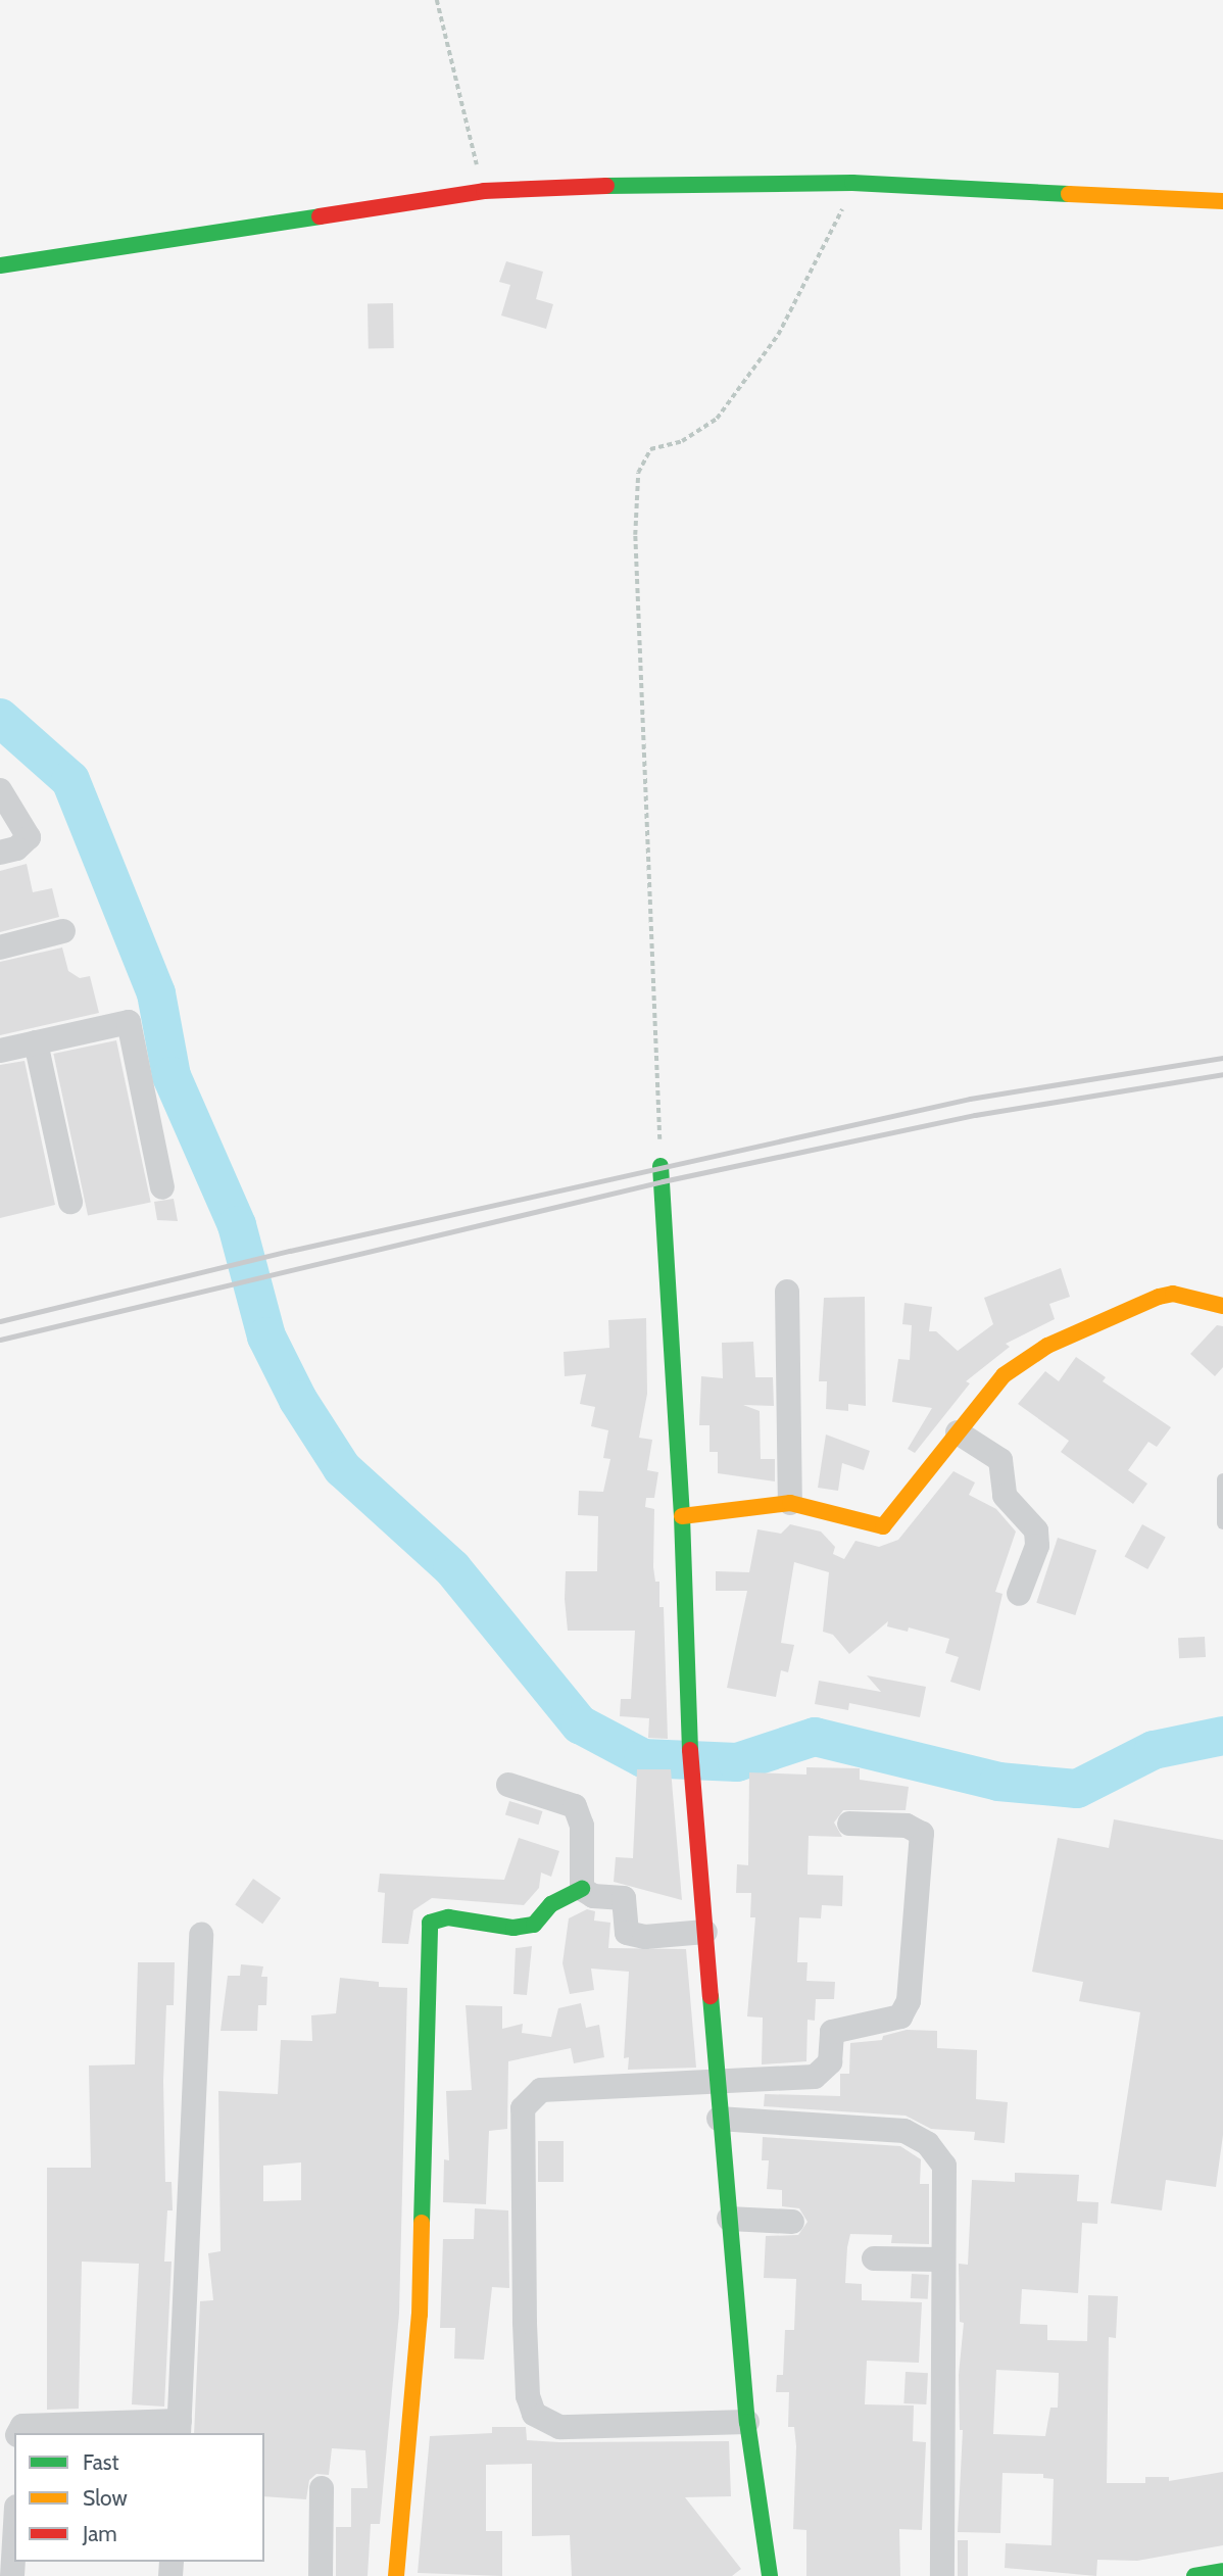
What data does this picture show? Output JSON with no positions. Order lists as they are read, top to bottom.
{
  "legend": ["Fast", "Slow", "Jam"]
}
